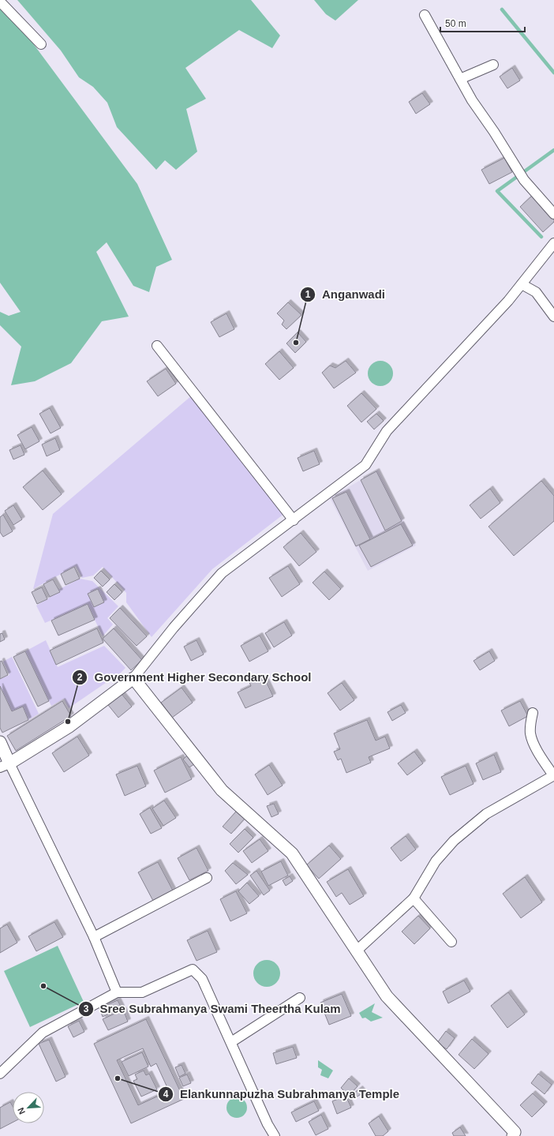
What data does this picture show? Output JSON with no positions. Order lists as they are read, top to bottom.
{
  "places": [
    "Anganwadi",
    "Government Higher Secondary School",
    "Sree Subrahmanya Swami Theertha Kulam",
    "Elankunnapuzha Subrahmanya Temple"
  ],
  "scale_bar": "50 m",
  "north": "bottom left"
}
